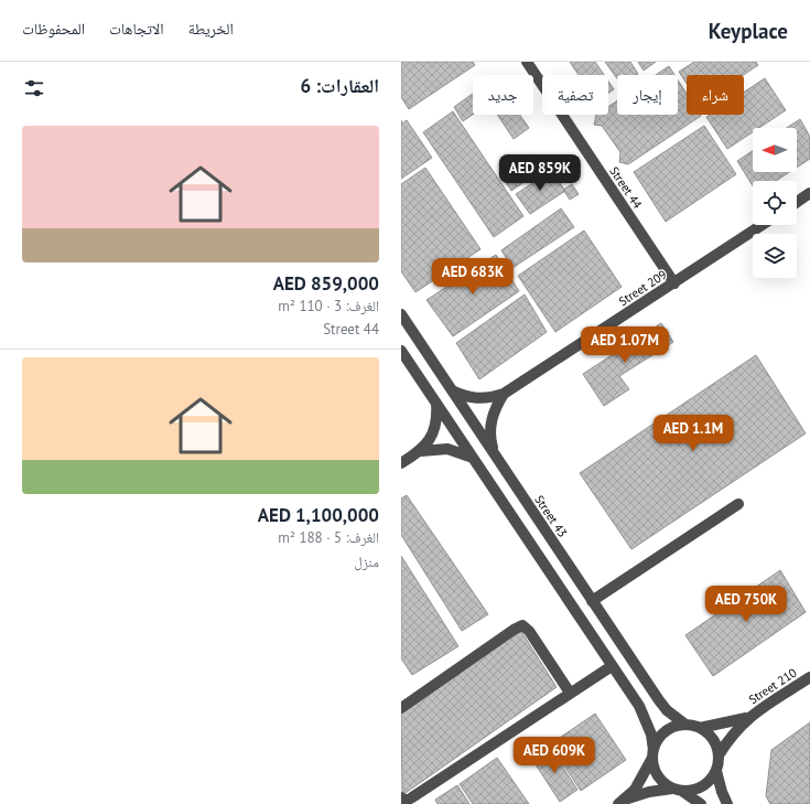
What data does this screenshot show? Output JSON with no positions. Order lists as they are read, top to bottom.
{
  "streets": {
    "street": [
      "Street 44",
      "Street 209",
      "Street 43",
      "Street 210"
    ]
  },
  "crossings": [
    ["Street 44", "Street 209"],
    ["Street 209", "Street 43"],
    ["Street 43", "Street 210"]
  ],
  "north": "left",
  "page": {
    "header": "Keyplace",
    "nav": ["الخريطة", "الاتجاهات", "المحفوظات"],
    "heading": "العقارات: 6",
    "chip": [
      "شراء",
      "إيجار",
      "تصفية",
      "جديد"
    ],
    "list": [
      {
        "name": "AED 859,000",
        "note": "الغرف: 3 · 110 m² · Street 44"
      },
      {
        "name": "AED 1,100,000",
        "note": "الغرف: 5 · 188 m² · منزل"
      }
    ],
    "price": [
      "AED 859K",
      "AED 683K",
      "AED 1.07M",
      "AED 1.1M",
      "AED 750K",
      "AED 609K"
    ]
  }
}
